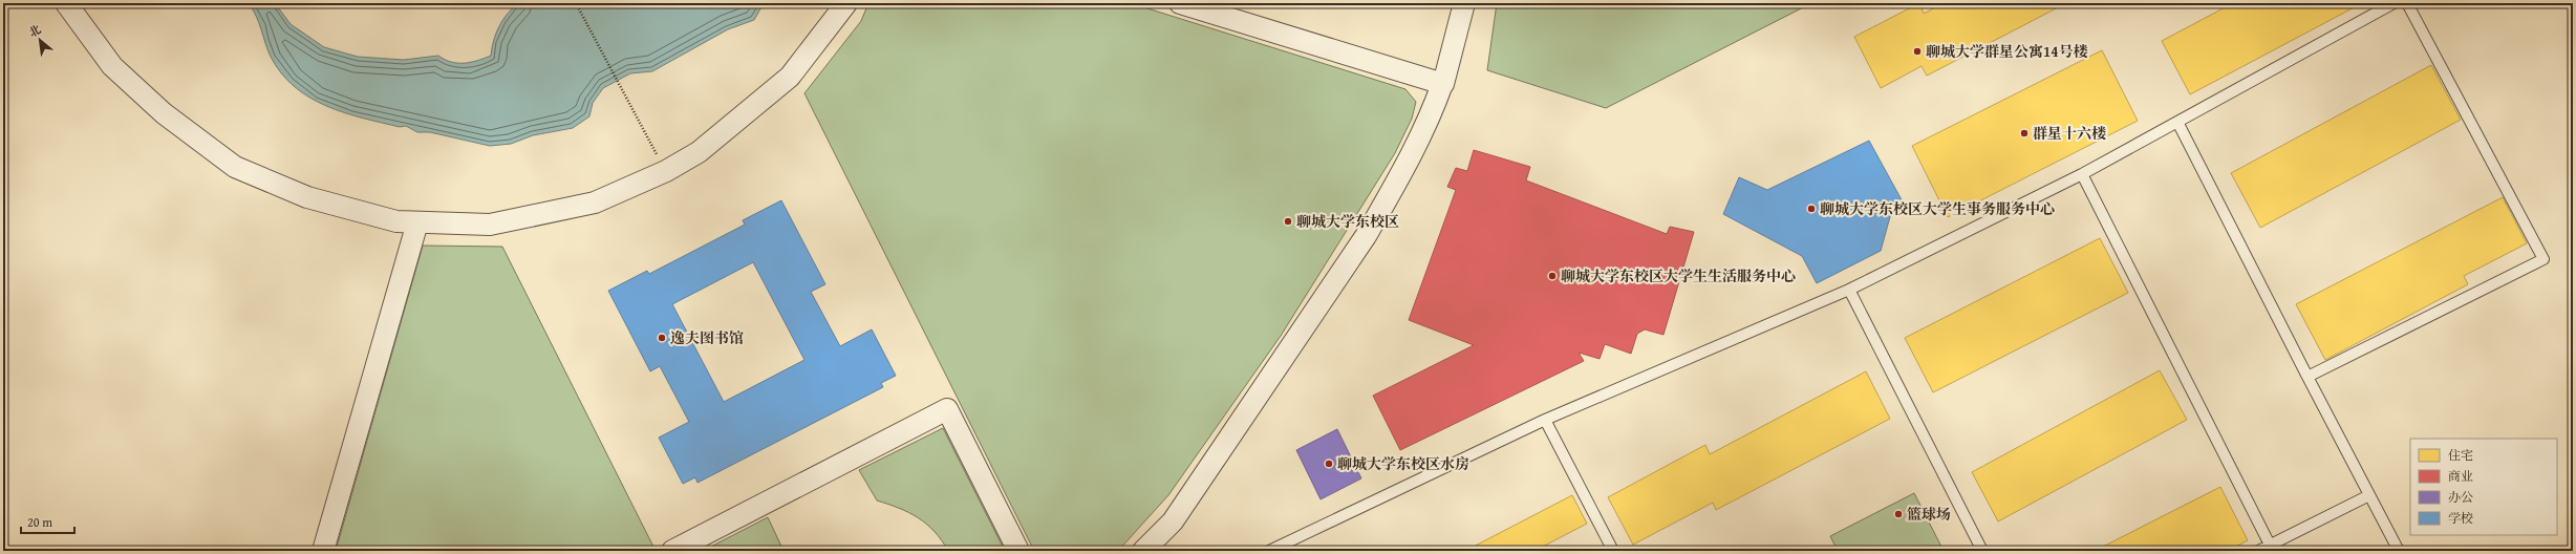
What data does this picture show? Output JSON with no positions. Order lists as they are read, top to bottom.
{
  "places": [
    "聊城大学群星公寓14号楼",
    "群星十六楼",
    "聊城大学东校区大学生事务服务中心",
    "聊城大学东校区",
    "聊城大学东校区大学生生活服务中心",
    "逸夫图书馆",
    "聊城大学东校区水房",
    "篮球场"
  ],
  "legend": [
    "住宅",
    "商业",
    "办公",
    "学校"
  ],
  "scale_bar": "20 m",
  "north": "top left"
}
